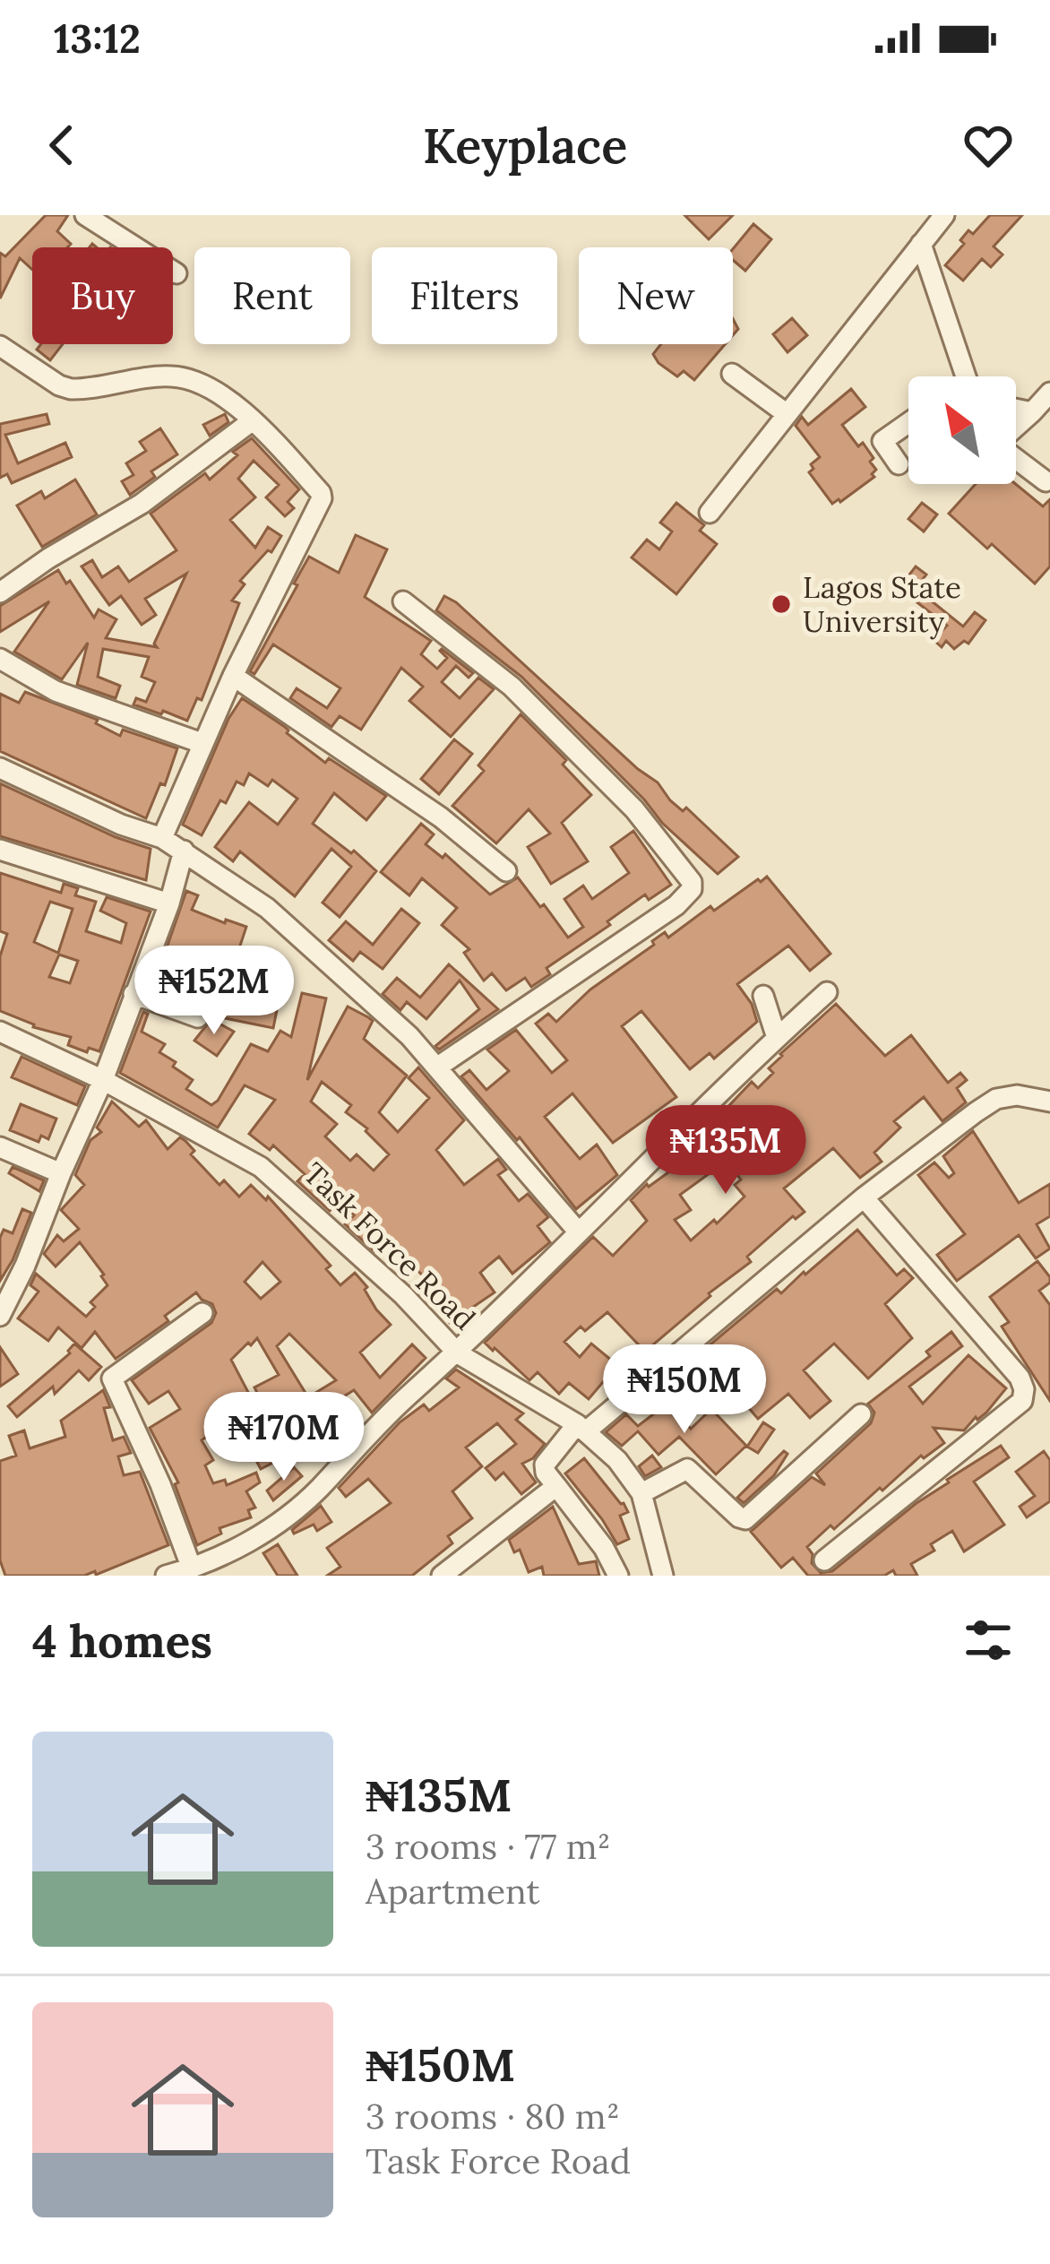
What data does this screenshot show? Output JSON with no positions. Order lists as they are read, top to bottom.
{
  "streets": {
    "street": ["Task Force Road"]
  },
  "places": ["Lagos State University"],
  "north": "top left",
  "page": {
    "status": "13:12",
    "header": "Keyplace",
    "chip": [
      "Buy",
      "Rent",
      "Filters",
      "New"
    ],
    "price": [
      "₦152M",
      "₦135M",
      "₦150M",
      "₦170M"
    ],
    "heading": "4 homes",
    "list": [
      {
        "name": "₦135M",
        "note": "3 rooms · 77 m² · Apartment"
      },
      {
        "name": "₦150M",
        "note": "3 rooms · 80 m² · Task Force Road"
      }
    ]
  }
}
